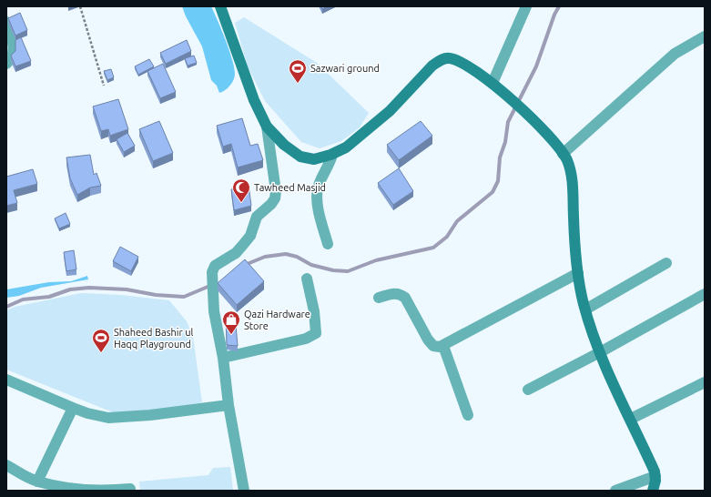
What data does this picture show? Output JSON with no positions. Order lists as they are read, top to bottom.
{
  "places": {
    "sports": ["Sazwari ground", "Shaheed Bashir ul Haqq Playground"],
    "mosque": ["Tawheed Masjid"],
    "shop": ["Qazi Hardware Store"]
  }
}
